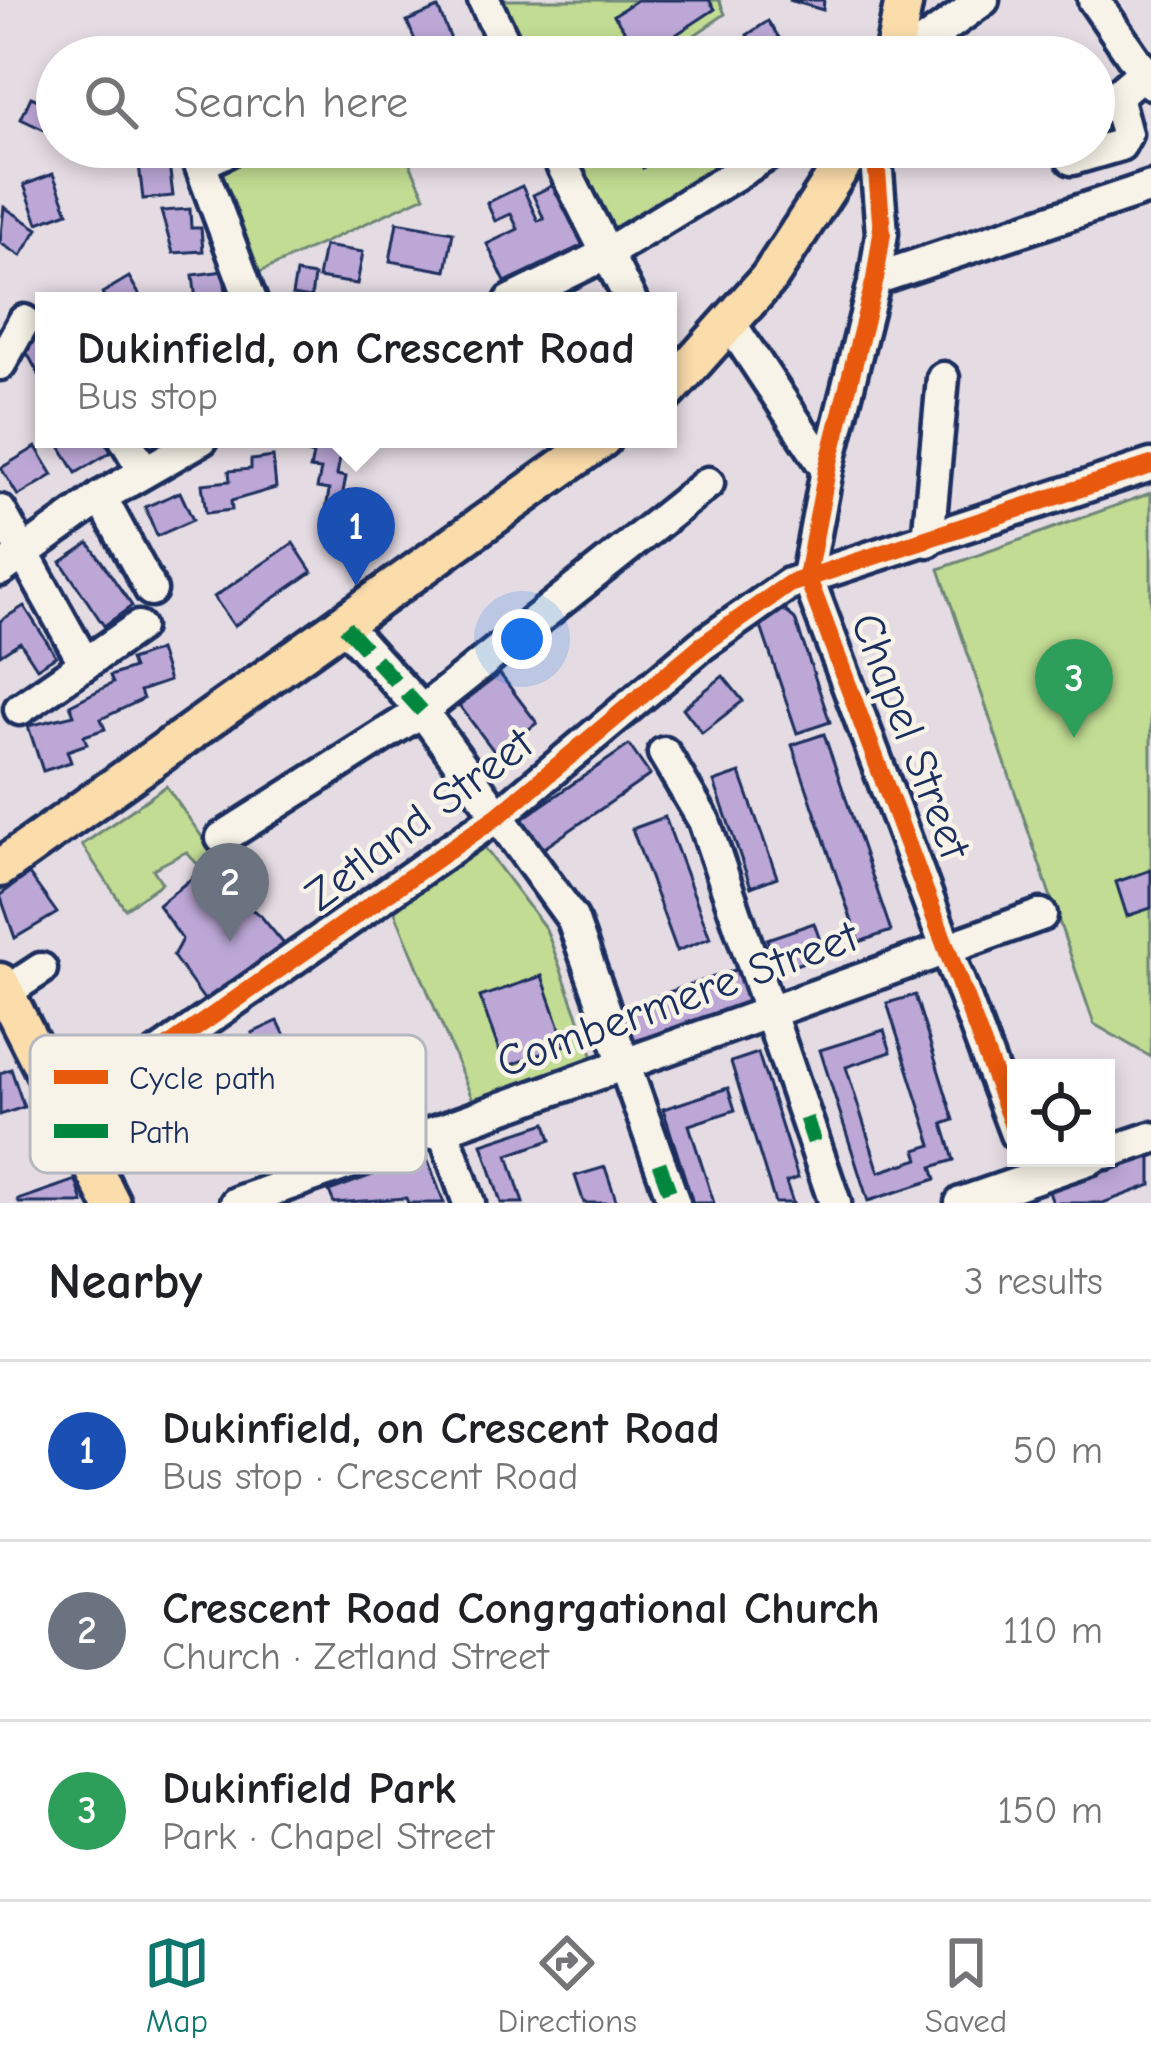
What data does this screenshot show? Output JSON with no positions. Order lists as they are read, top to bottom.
{
  "streets": {
    "street": ["Chapel Street", "Zetland Street", "Combermere Street"]
  },
  "crossings": [
    ["Chapel Street", "Zetland Street"],
    ["Chapel Street", "Combermere Street"]
  ],
  "legend": ["Cycle path", "Path"],
  "page": {
    "search": "Search here",
    "popup": ["Dukinfield, on Crescent Road", "Bus stop"],
    "pins": ["1", "3", "2"],
    "heading": ["Nearby", "3 results"],
    "list": [
      {
        "mark": "1",
        "name": "Dukinfield, on Crescent Road",
        "note": "Bus stop · Crescent Road",
        "value": "50 m"
      },
      {
        "mark": "2",
        "name": "Crescent Road Congrgational Church",
        "note": "Church · Zetland Street",
        "value": "110 m"
      },
      {
        "mark": "3",
        "name": "Dukinfield Park",
        "note": "Park · Chapel Street",
        "value": "150 m"
      }
    ],
    "nav": ["Map", "Directions", "Saved"]
  }
}
